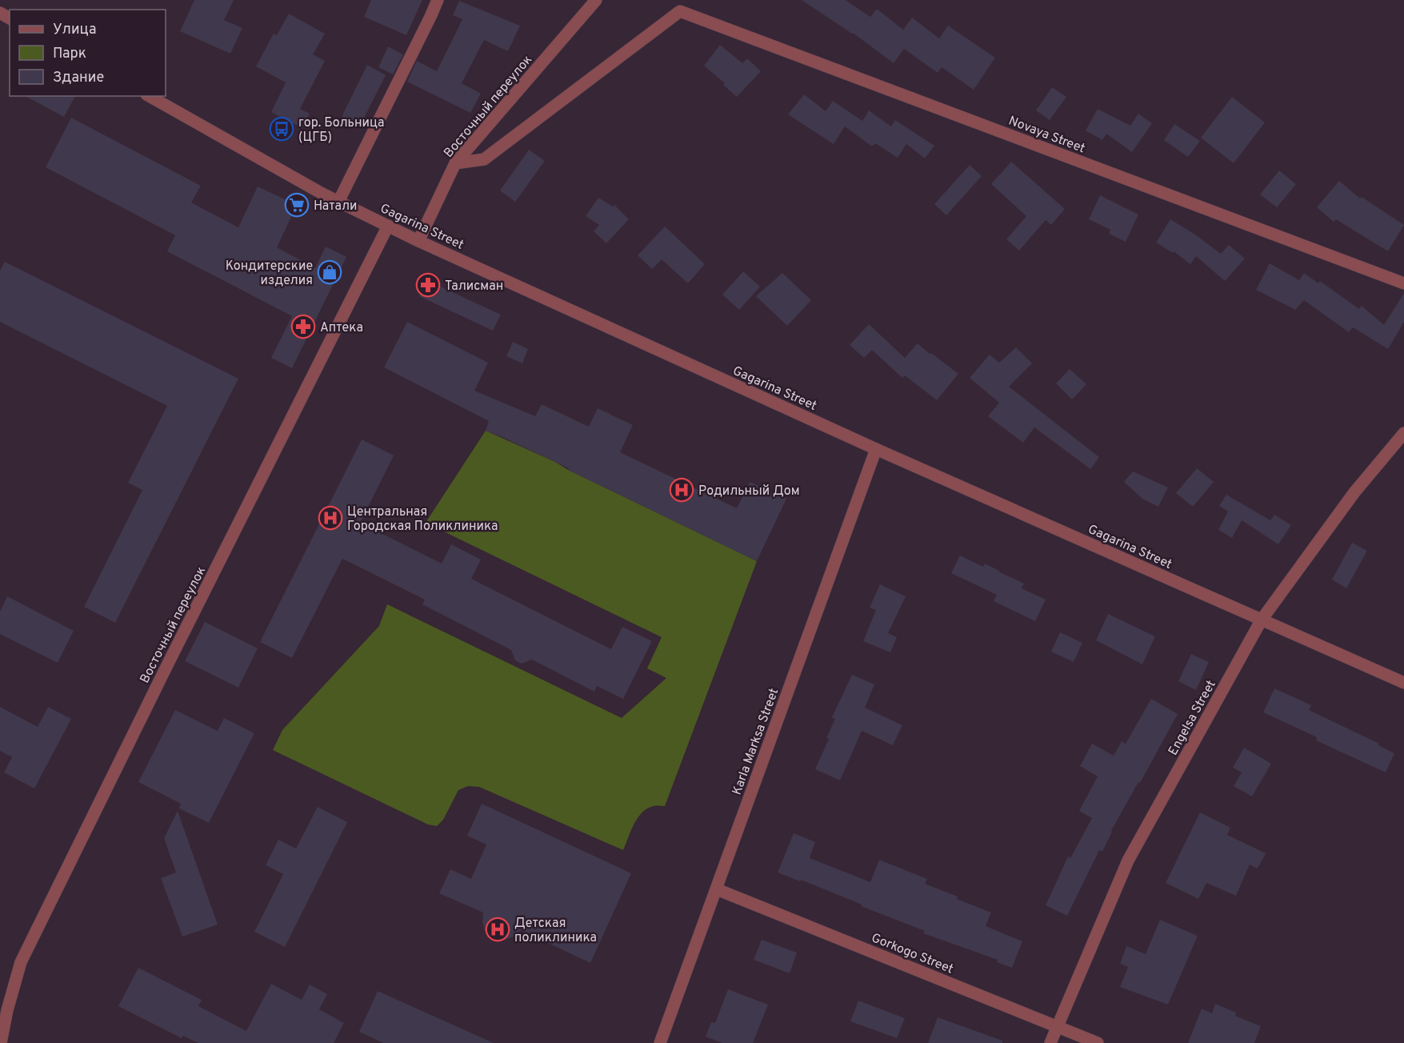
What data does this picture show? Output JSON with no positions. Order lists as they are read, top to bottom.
{
  "streets": {
    "street": [
      "Восточный переулок",
      "Novaya Street",
      "Gagarina Street",
      "Engelsa Street",
      "Karla Marksa Street",
      "Gorkogo Street"
    ]
  },
  "crossings": [
    ["Восточный переулок", "Novaya Street"],
    ["Восточный переулок", "Gagarina Street"],
    ["Gagarina Street", "Engelsa Street"],
    ["Gagarina Street", "Karla Marksa Street"],
    ["Engelsa Street", "Gorkogo Street"],
    ["Karla Marksa Street", "Gorkogo Street"]
  ],
  "places": {
    "bus stop": ["гор. Больница (ЦГБ)"],
    "supermarket": ["Натали"],
    "shop": ["Кондитерские изделия"],
    "pharmacy": ["Талисман", "Аптека"],
    "hospital": ["Родильный Дом", "Центральная Городская Поликлиника", "Детская поликлиника"]
  },
  "legend": ["Улица", "Парк", "Здание"]
}
